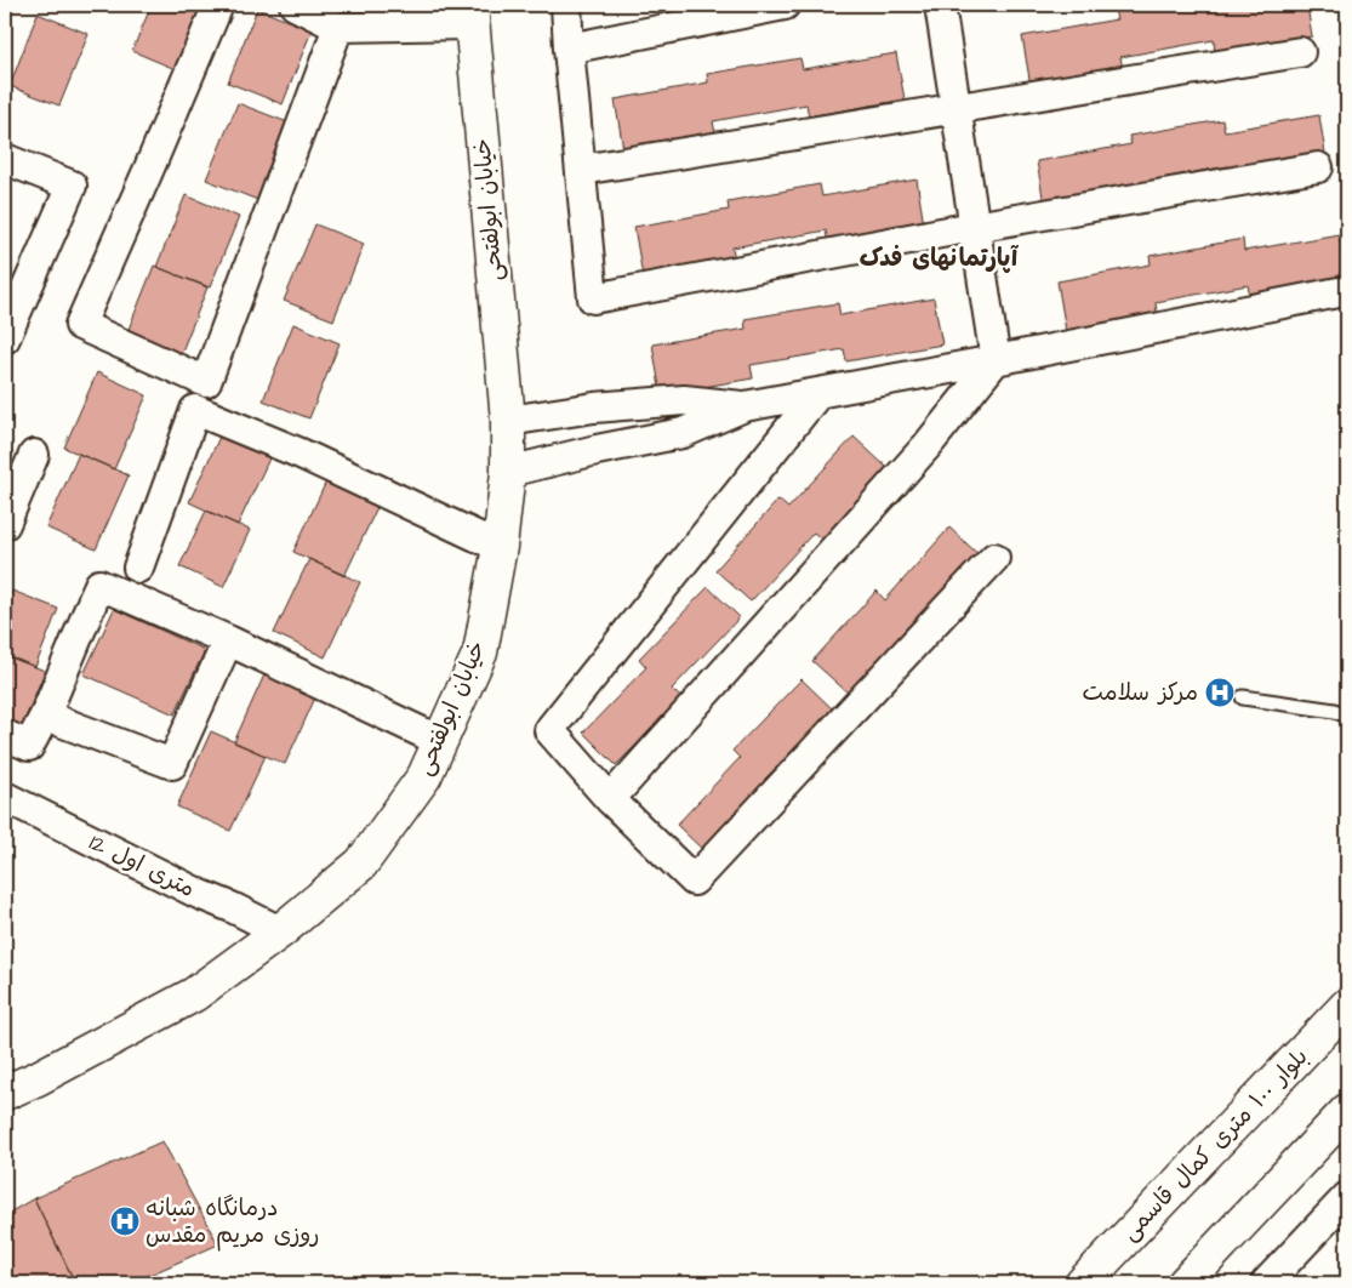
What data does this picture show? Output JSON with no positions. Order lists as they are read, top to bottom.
{
  "streets": {
    "street": ["خیابان ابولفتحی", "12 متری اول", "بلوار ۱۰۰ متری کمال قاسمی"]
  },
  "crossings": [
    ["خیابان ابولفتحی", "12 متری اول"]
  ],
  "districts": ["آپارتمانهای فدک"],
  "places": {
    "hospital": ["مرکز سلامت", "درمانگاه شبانه روزی مریم مقدس"]
  }
}
